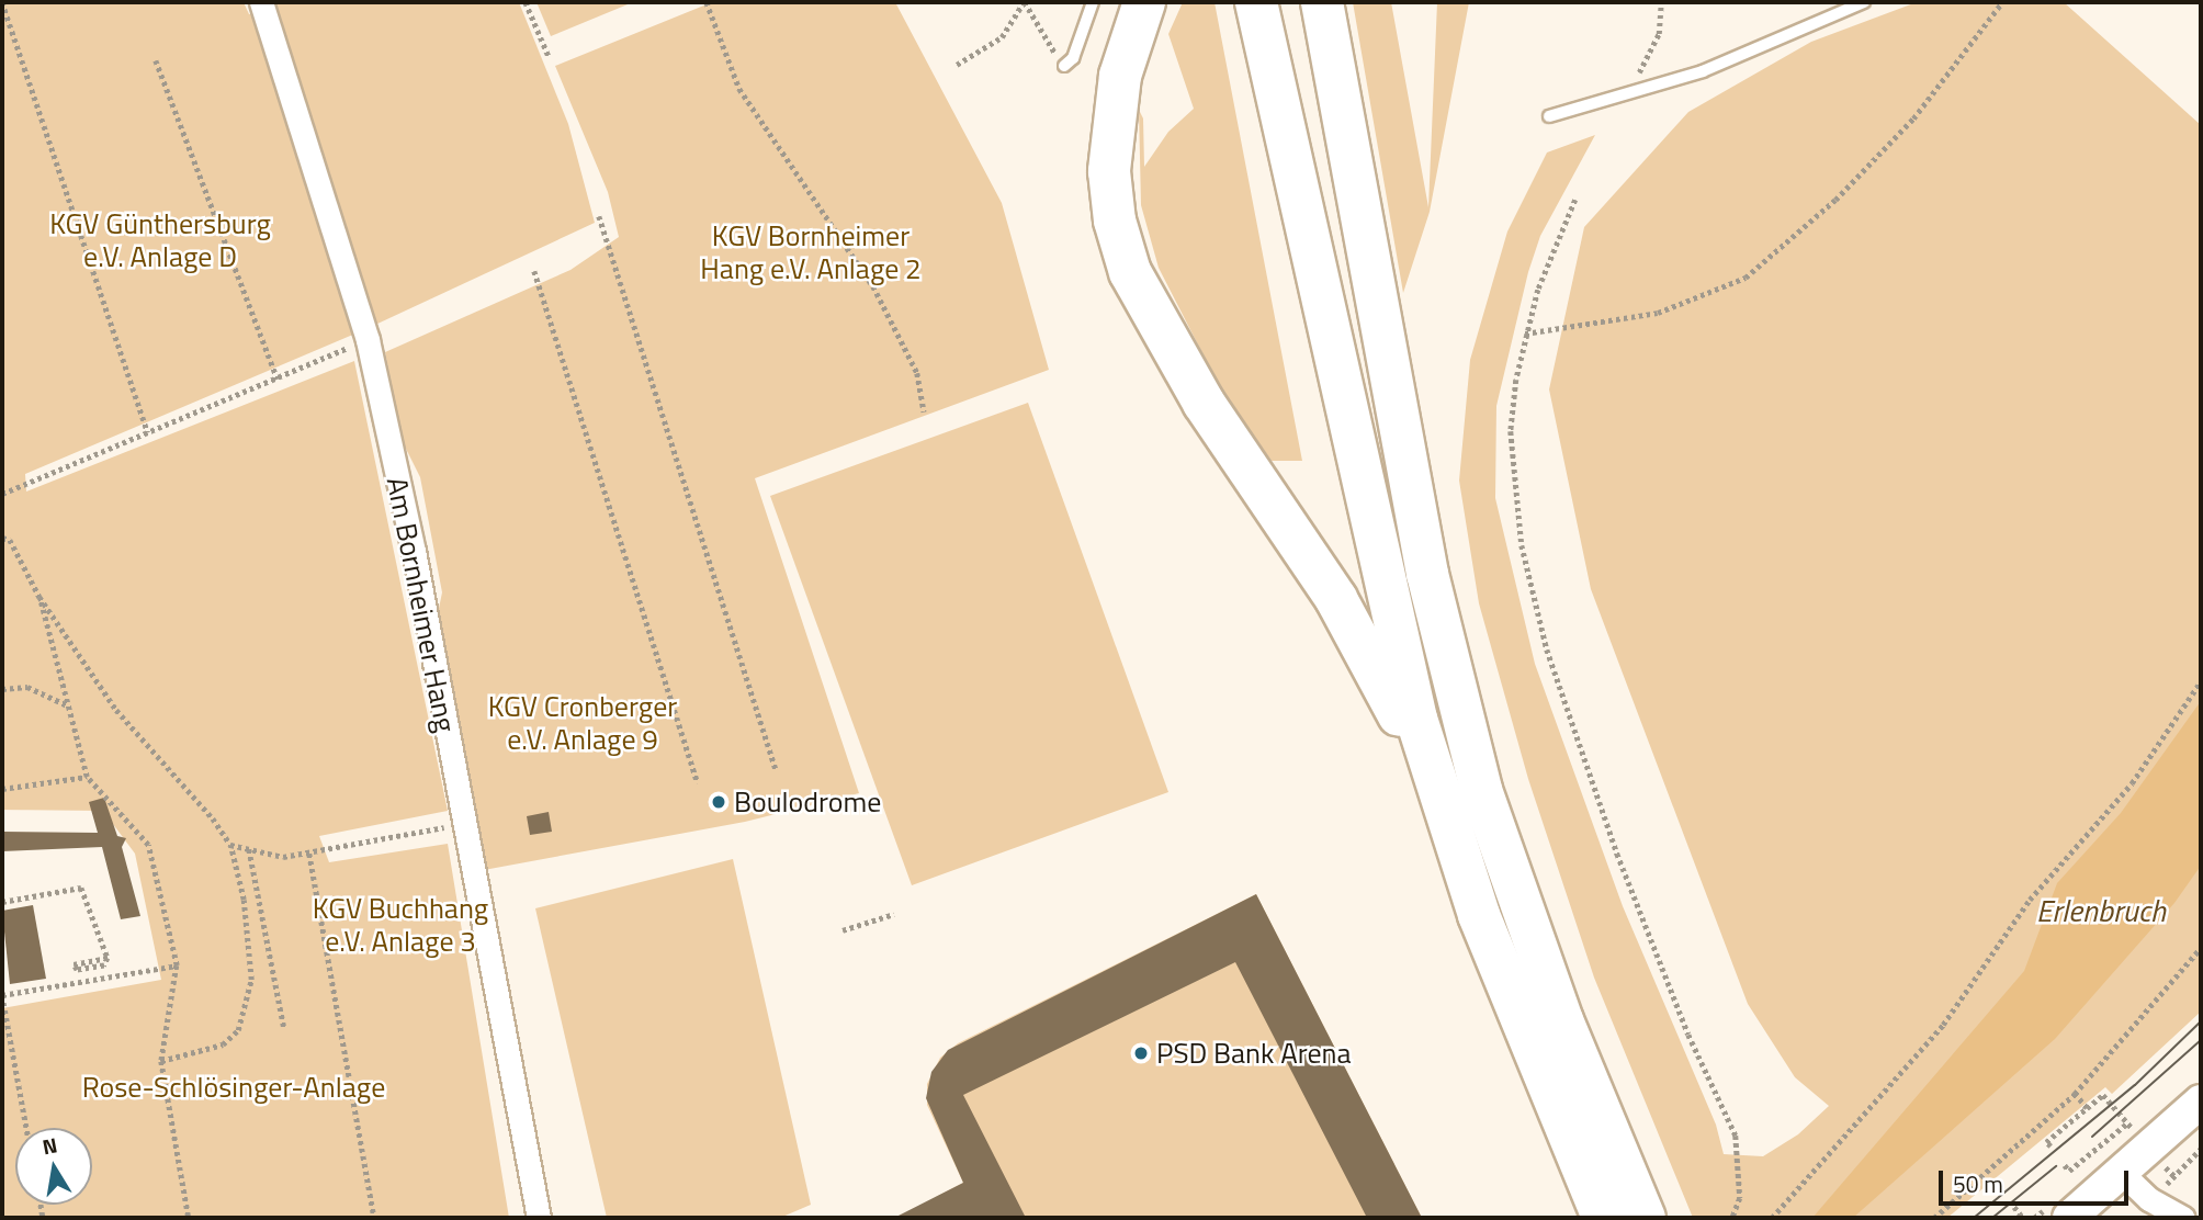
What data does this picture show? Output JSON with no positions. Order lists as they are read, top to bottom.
{
  "streets": {
    "street": ["Am Bornheimer Hang"]
  },
  "water": ["Erlenbruch"],
  "parks": [
    "KGV Günthersburg e.V. Anlage D",
    "KGV Bornheimer Hang e.V. Anlage 2",
    "KGV Cronberger e.V. Anlage 9",
    "KGV Buchhang e.V. Anlage 3",
    "Rose-Schlösinger-Anlage"
  ],
  "places": ["Boulodrome", "PSD Bank Arena"],
  "scale_bar": "50 m",
  "north": "top"
}
